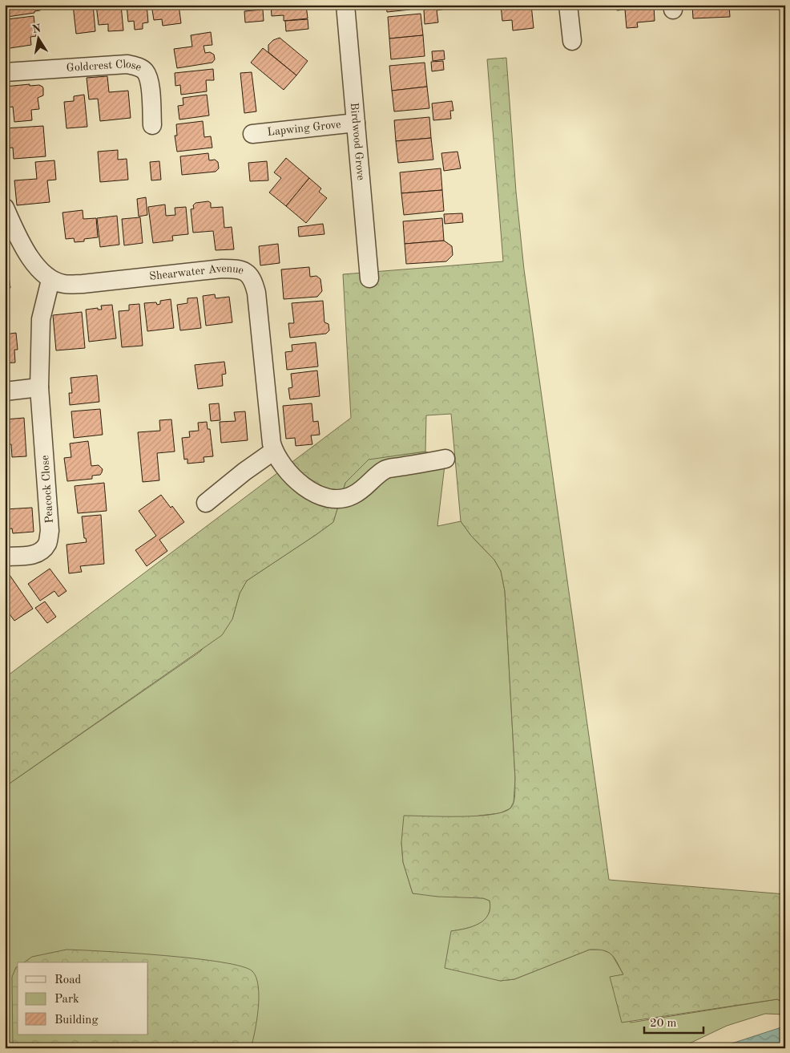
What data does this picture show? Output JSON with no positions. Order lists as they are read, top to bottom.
{
  "streets": {
    "street": [
      "Goldcrest Close",
      "Lapwing Grove",
      "Birdwood Grove",
      "Shearwater Avenue",
      "Peacock Close"
    ]
  },
  "crossings": [
    ["Lapwing Grove", "Birdwood Grove"],
    ["Shearwater Avenue", "Peacock Close"]
  ],
  "legend": ["Road", "Park", "Building"],
  "scale_bar": "20 m",
  "north": "top"
}
